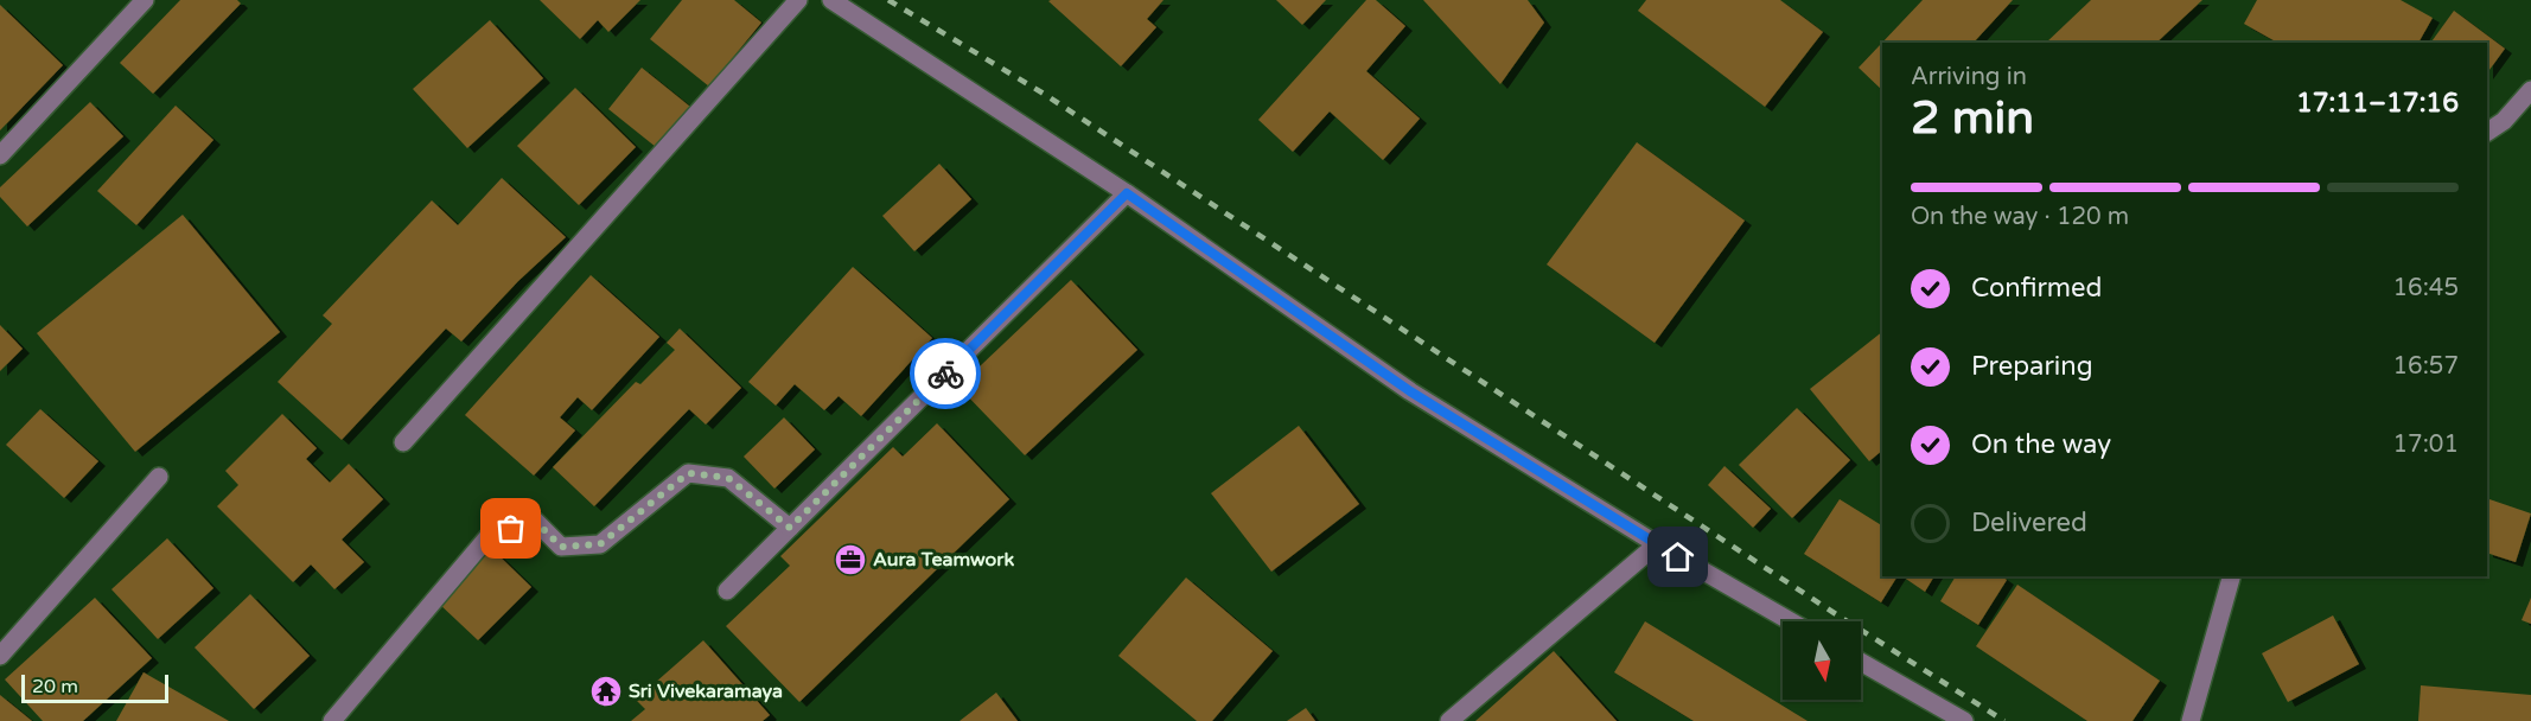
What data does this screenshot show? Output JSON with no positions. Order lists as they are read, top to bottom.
{
  "places": {
    "office": ["Aura Teamwork"],
    "temple": ["Sri Vivekaramaya"]
  },
  "scale_bar": "20 m",
  "north": "bottom",
  "page": {
    "heading": ["2 min", "Arriving in", "17:11–17:16"],
    "bar": "On the way · 120 m",
    "list": [
      ["Confirmed", "16:45"],
      ["Preparing", "16:57"],
      ["On the way", "17:01"],
      "Delivered"
    ],
    "scale": "20 m"
  }
}
